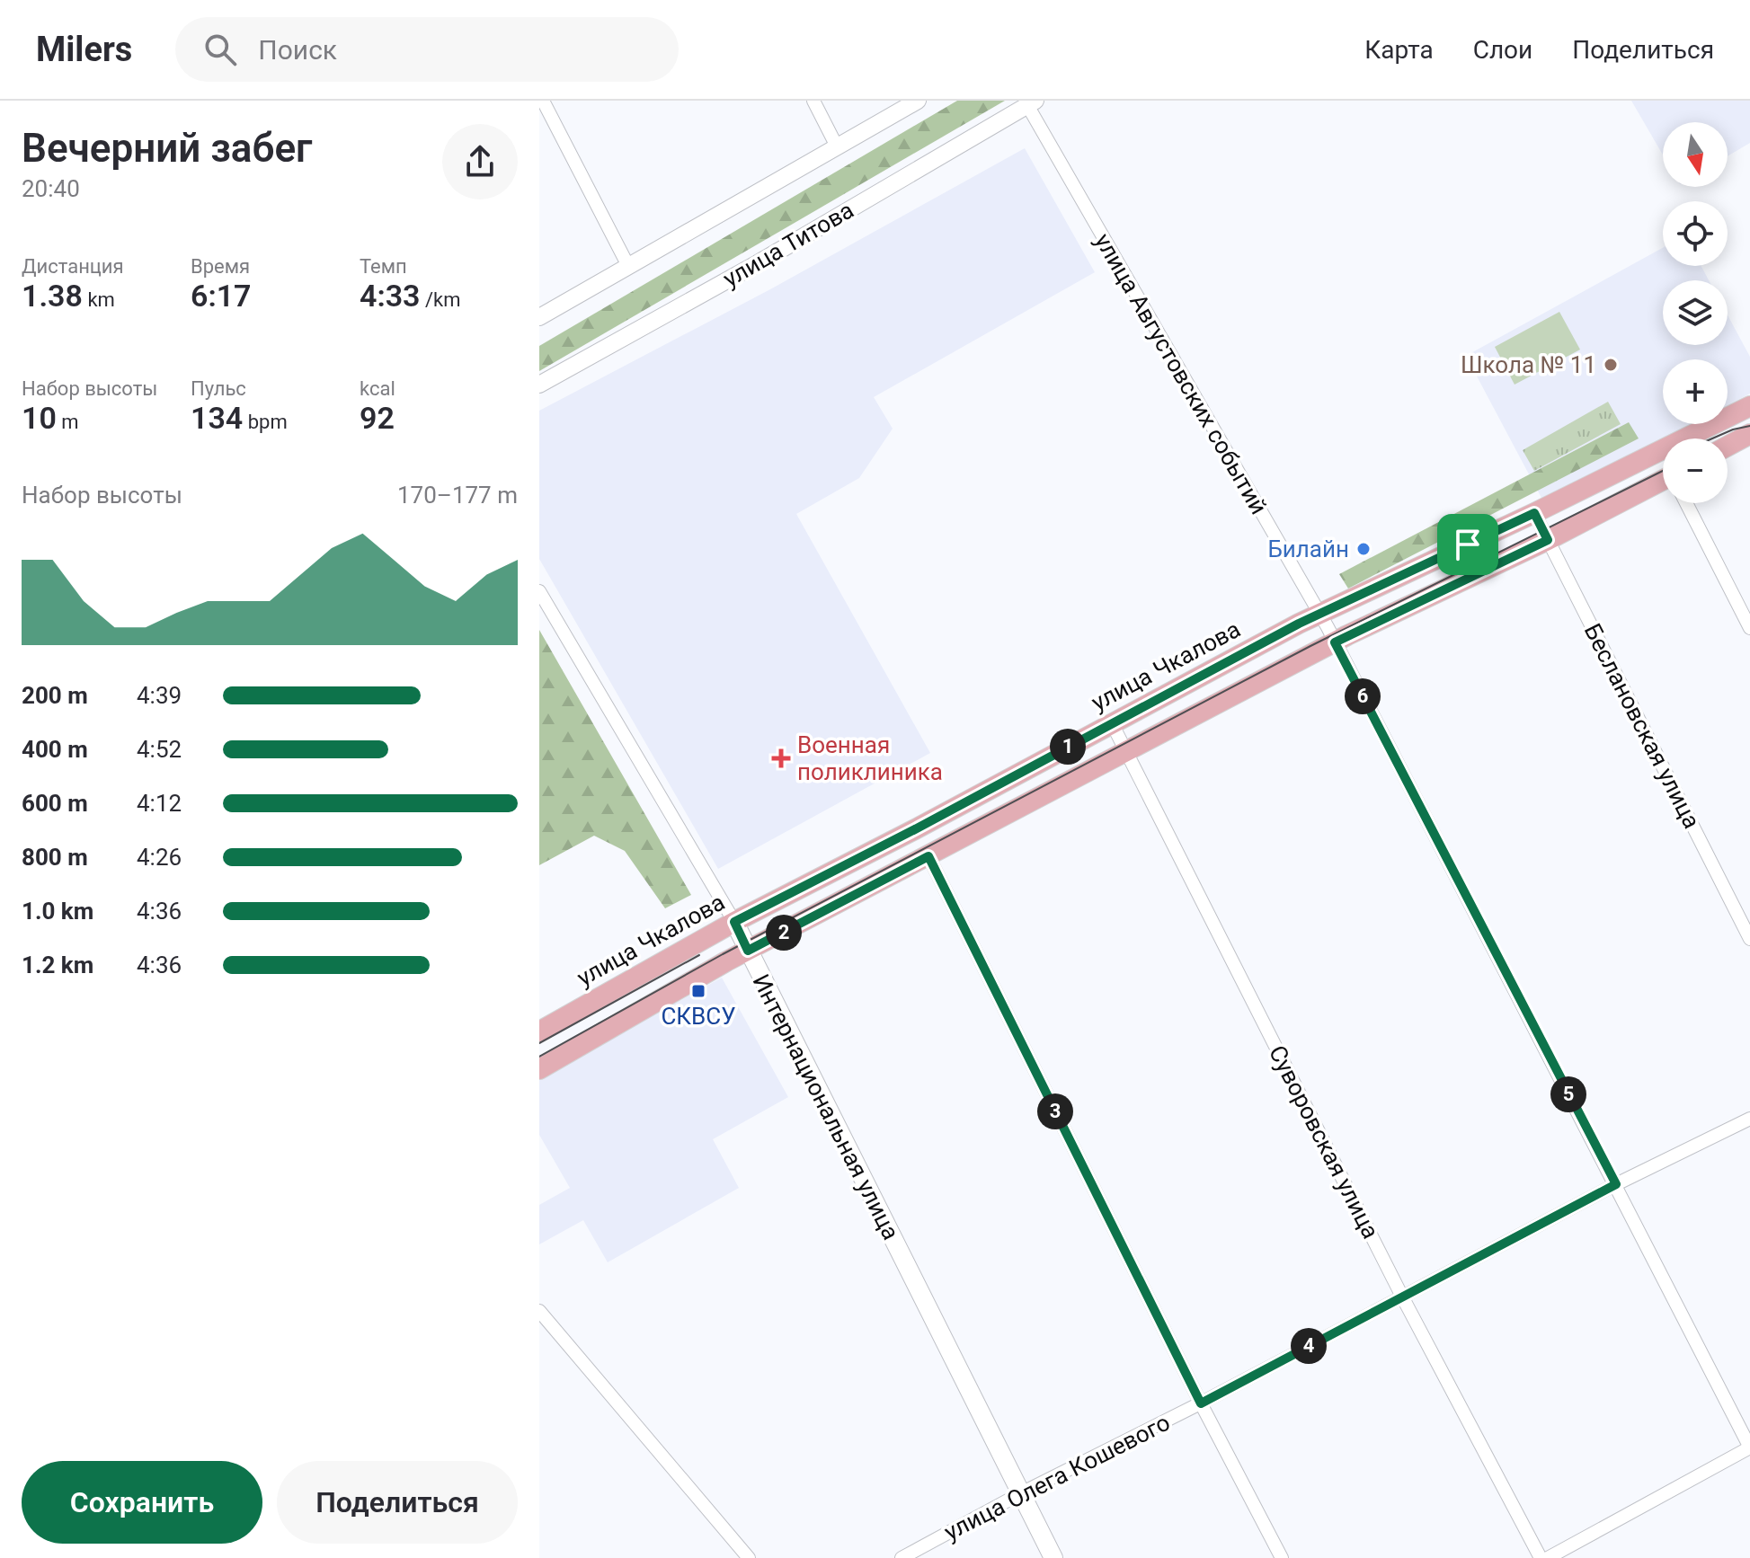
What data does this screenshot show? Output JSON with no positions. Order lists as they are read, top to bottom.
{
  "streets": {
    "main road": ["улица Чкалова", "Интернациональная улица"],
    "street": [
      "улица Титова",
      "улица Августовских событий",
      "Беслановская улица",
      "Суворовская улица",
      "улица Олега Кошевого"
    ]
  },
  "crossings": [
    ["улица Титова", "улица Августовских событий"],
    ["улица Августовских событий", "улица Чкалова"],
    ["улица Чкалова", "Беслановская улица"],
    ["улица Чкалова", "Интернациональная улица"],
    ["улица Чкалова", "Суворовская улица"],
    ["Интернациональная улица", "улица Олега Кошевого"],
    ["Суворовская улица", "улица Олега Кошевого"]
  ],
  "places": {
    "other": ["Школа № 11", "Билайн"],
    "health": ["Военная поликлиника"],
    "transit": ["СКВСУ"]
  },
  "north": "bottom",
  "page": {
    "header": "Milers",
    "search": "Поиск",
    "nav": ["Карта", "Слои", "Поделиться"],
    "heading": ["Вечерний забег", "20:40"],
    "map_buttons": ["+", "−"],
    "stats": [
      ["Дистанция", "1.38 km"],
      ["Время", "6:17"],
      ["Темп", "4:33 /km"],
      ["Набор высоты", "10 m"],
      ["Пульс", "134 bpm"],
      ["kcal", "92"]
    ],
    "chart": ["Набор высоты", "170–177 m"],
    "list": [
      {
        "name": "200 m",
        "note": "4:39"
      },
      {
        "name": "400 m",
        "note": "4:52"
      },
      {
        "name": "600 m",
        "note": "4:12"
      },
      {
        "name": "800 m",
        "note": "4:26"
      },
      {
        "name": "1.0 km",
        "note": "4:36"
      },
      {
        "name": "1.2 km",
        "note": "4:36"
      }
    ],
    "pins": [
      "6",
      "1",
      "2",
      "5",
      "3",
      "4"
    ],
    "buttons": ["Сохранить", "Поделиться"]
  }
}
